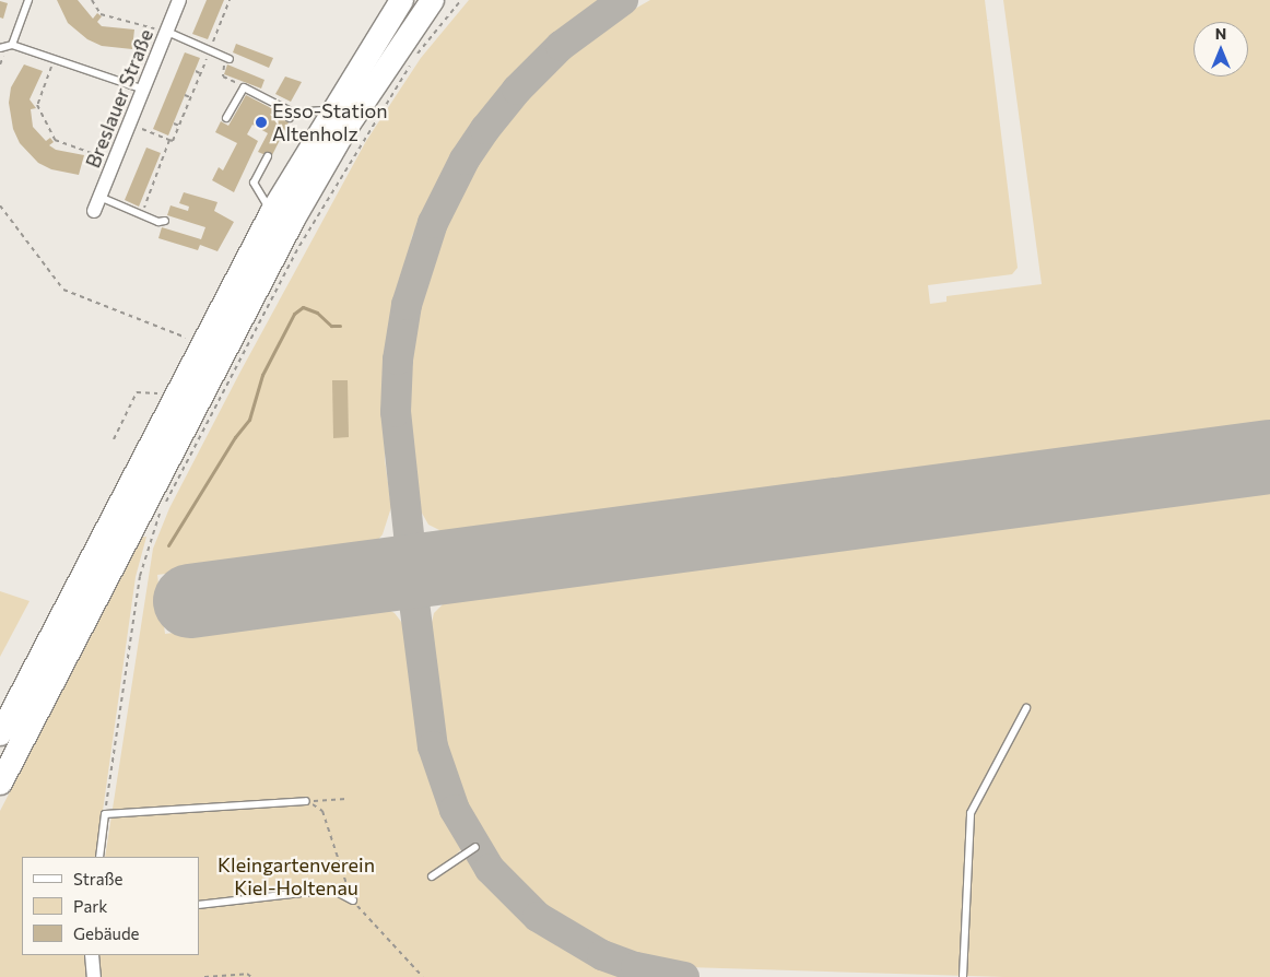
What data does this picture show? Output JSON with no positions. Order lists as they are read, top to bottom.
{
  "streets": {
    "street": ["Breslauer Straße"]
  },
  "parks": ["Kleingartenverein Kiel-Holtenau"],
  "places": ["Esso-Station Altenholz"],
  "legend": ["Straße", "Park", "Gebäude"],
  "north": "top"
}
